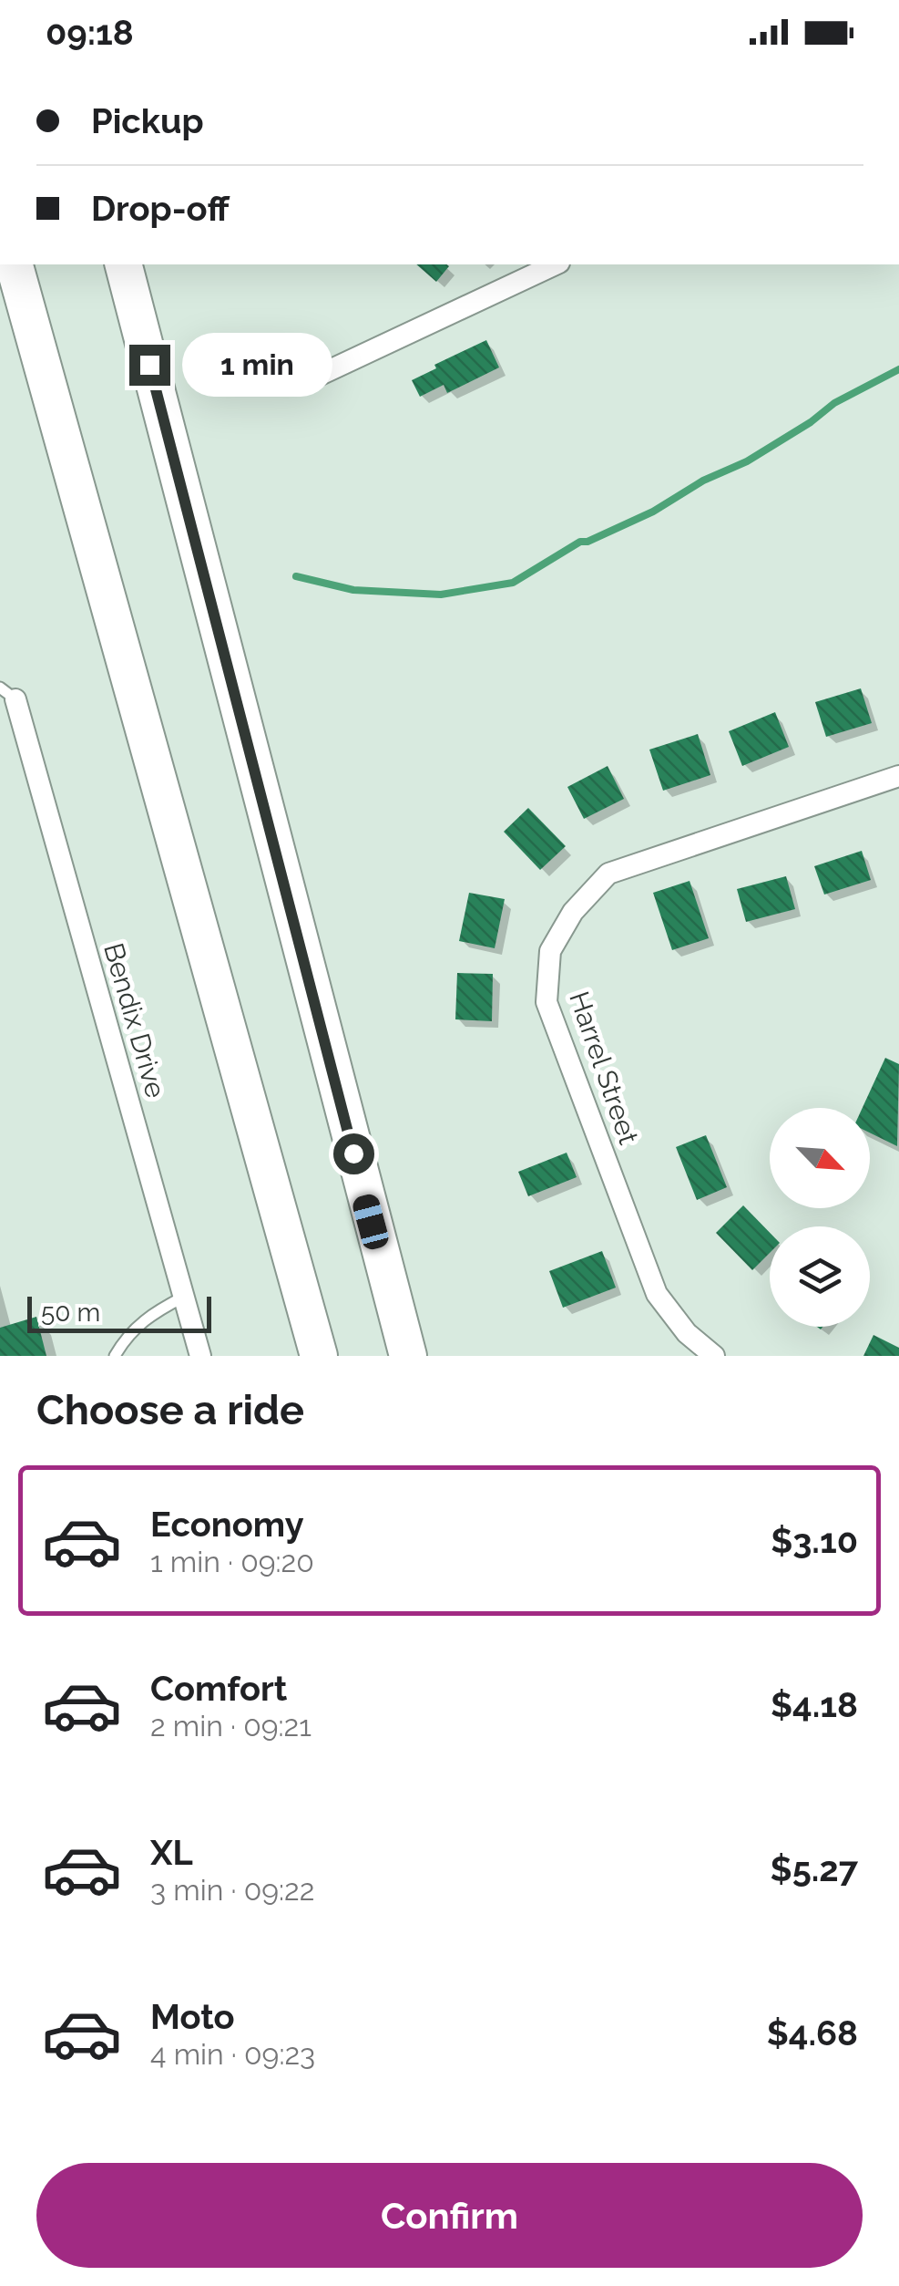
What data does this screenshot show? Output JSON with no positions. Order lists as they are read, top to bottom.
{
  "streets": {
    "street": ["Bendix Drive", "Harrel Street"]
  },
  "scale_bar": "50 m",
  "north": "bottom right",
  "page": {
    "status": "09:18",
    "banner": ["Pickup", "Drop-off"],
    "bubble": "1 min",
    "scale": "50 m",
    "heading": "Choose a ride",
    "list": [
      {
        "name": "Economy",
        "note": "1 min · 09:20",
        "value": "$3.10"
      },
      {
        "name": "Comfort",
        "note": "2 min · 09:21",
        "value": "$4.18"
      },
      {
        "name": "XL",
        "note": "3 min · 09:22",
        "value": "$5.27"
      },
      {
        "name": "Moto",
        "note": "4 min · 09:23",
        "value": "$4.68"
      }
    ],
    "buttons": "Confirm"
  }
}
